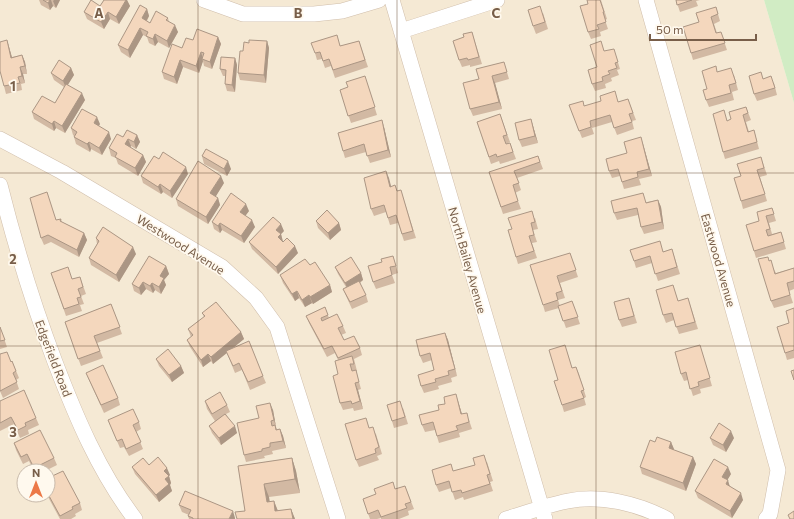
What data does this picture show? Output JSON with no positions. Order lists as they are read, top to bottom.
{
  "streets": {
    "street": [
      "Westwood Avenue",
      "North Bailey Avenue",
      "Eastwood Avenue",
      "Edgefield Road"
    ]
  },
  "scale_bar": "50 m",
  "north": "top",
  "grid": {
    "columns": ["A", "B", "C"],
    "rows": ["1", "2", "3"]
  }
}
